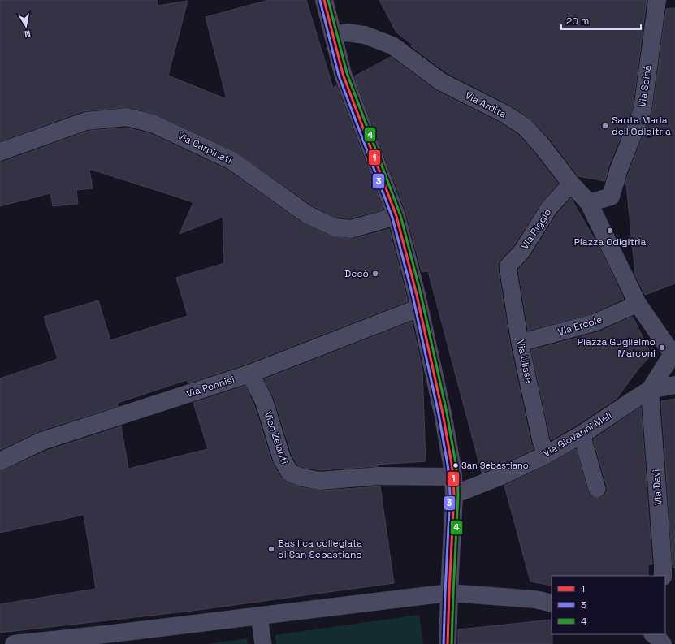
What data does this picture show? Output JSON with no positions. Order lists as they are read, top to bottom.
{
  "streets": {
    "street": [
      "Via Scinà",
      "Via Ardita",
      "Via Carpinati",
      "Via Riggio",
      "Via Ercole",
      "Via Ulisse",
      "Via Pennisi",
      "Via Giovanni Meli",
      "Vico Zelanti",
      "Via Davì"
    ]
  },
  "crossings": [
    ["Via Scinà", "Via Ardita"],
    ["Via Ardita", "Via Riggio"],
    ["Via Ardita", "Via Ercole"],
    ["Via Riggio", "Via Ulisse"],
    ["Via Ercole", "Via Ulisse"],
    ["Via Ulisse", "Via Giovanni Meli"],
    ["Via Pennisi", "Vico Zelanti"],
    ["Via Giovanni Meli", "Via Davì"]
  ],
  "places": [
    "Santa Maria dell'Odigitria",
    "Piazza Odigitria",
    "Decò",
    "Piazza Guglielmo Marconi",
    "San Sebastiano",
    "Basilica collegiata di San Sebastiano"
  ],
  "lines": ["transit line 1", "transit line 4", "transit line 3"],
  "legend": ["1", "3", "4"],
  "scale_bar": "20 m",
  "north": "bottom"
}
